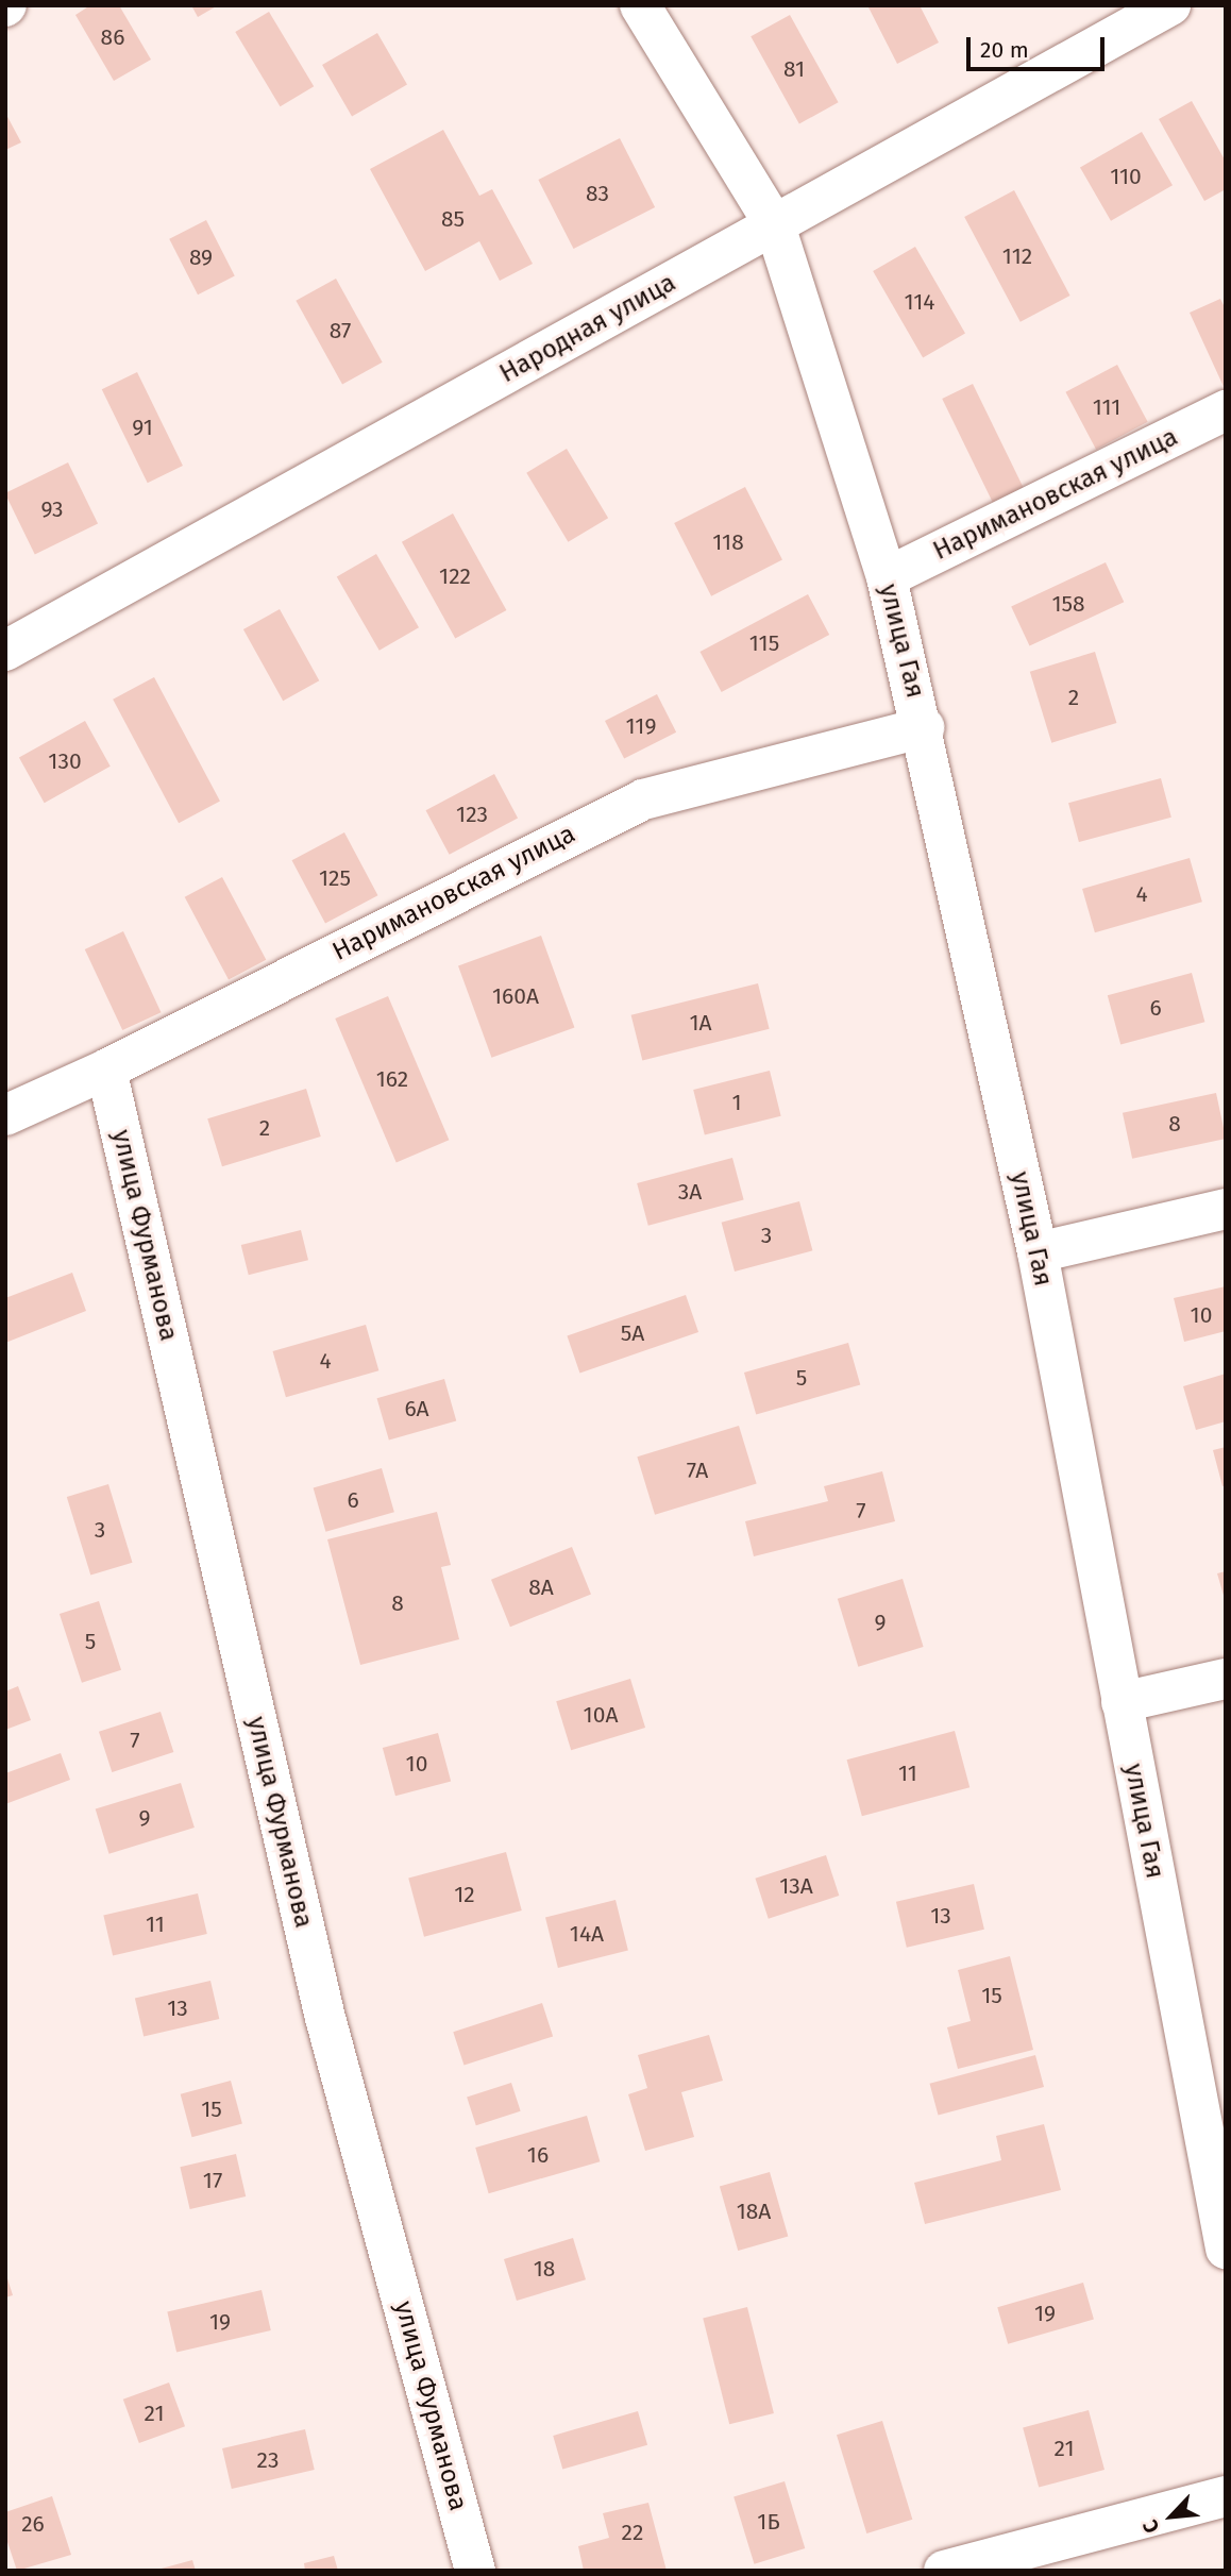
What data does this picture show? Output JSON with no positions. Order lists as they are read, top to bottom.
{
  "streets": {
    "street": [
      "Народная улица",
      "Наримановская улица",
      "улица Гая",
      "улица Фурманова"
    ]
  },
  "crossings": [
    ["Народная улица", "улица Гая"],
    ["Наримановская улица", "улица Гая"],
    ["Наримановская улица", "улица Фурманова"]
  ],
  "house_numbers": [
    "86",
    "81",
    "110",
    "83",
    "85",
    "112",
    "89",
    "114",
    "87",
    "111",
    "91",
    "93",
    "118",
    "122",
    "158",
    "115",
    "2",
    "119",
    "130",
    "123",
    "125",
    "4",
    "160А",
    "6",
    "1А",
    "162",
    "1",
    "8",
    "2",
    "3А",
    "3",
    "10",
    "5А",
    "4",
    "5",
    "6А",
    "7А",
    "6",
    "7",
    "3",
    "8А",
    "8",
    "9",
    "5",
    "10А",
    "7",
    "10",
    "11",
    "9",
    "13А",
    "12",
    "13",
    "11",
    "14А",
    "15",
    "13",
    "15",
    "16",
    "17",
    "18А",
    "18",
    "19",
    "19",
    "21",
    "21",
    "23",
    "1Б",
    "26",
    "22"
  ],
  "scale_bar": "20 m",
  "north": "bottom left"
}
